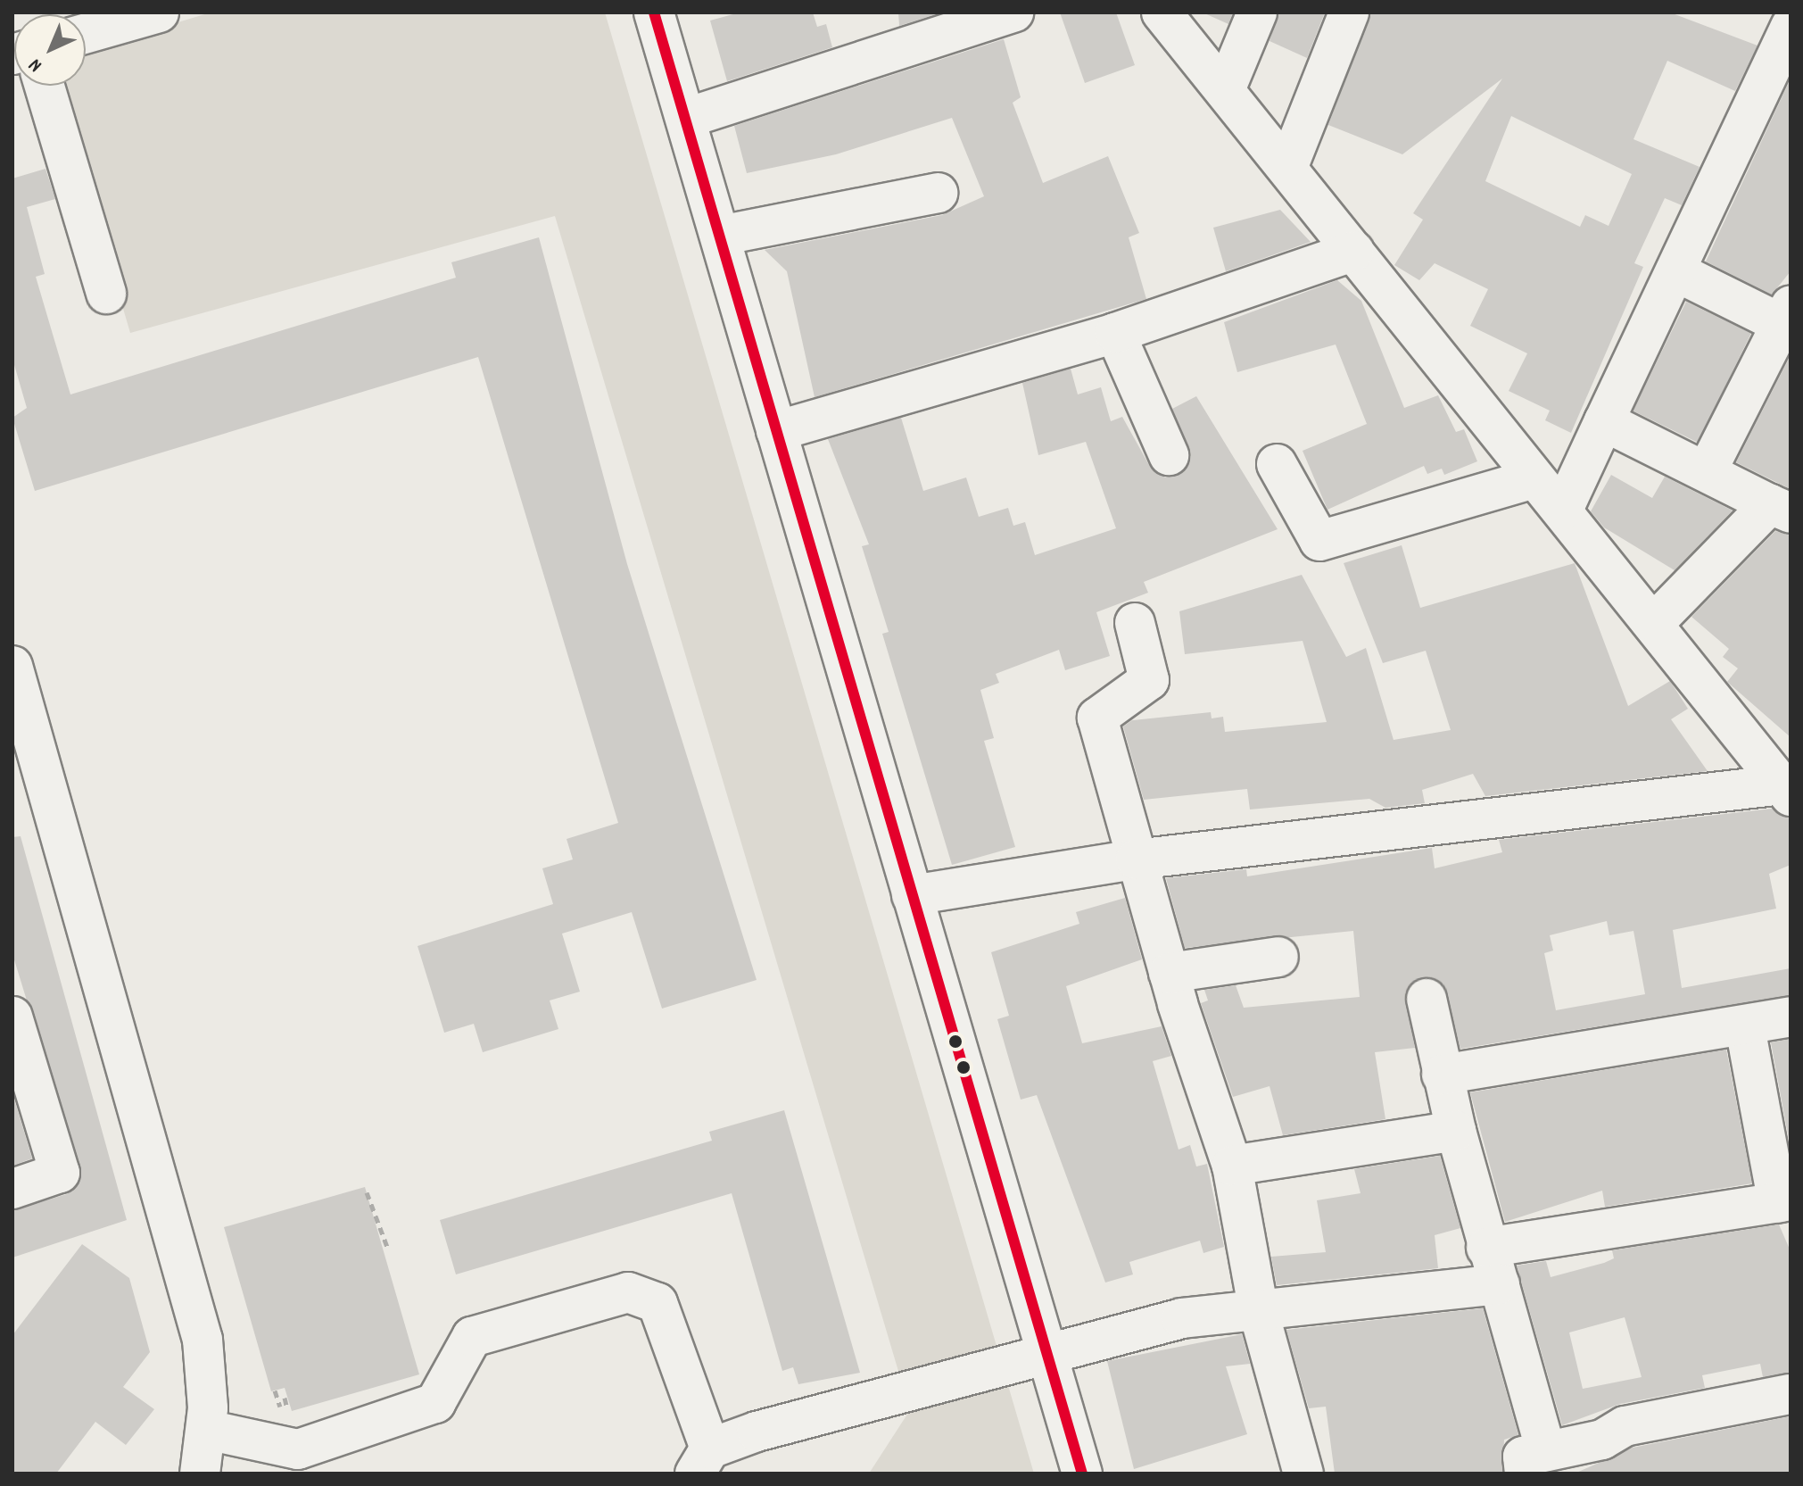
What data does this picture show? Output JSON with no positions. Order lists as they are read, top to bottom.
{
  "north": "bottom left"
}
